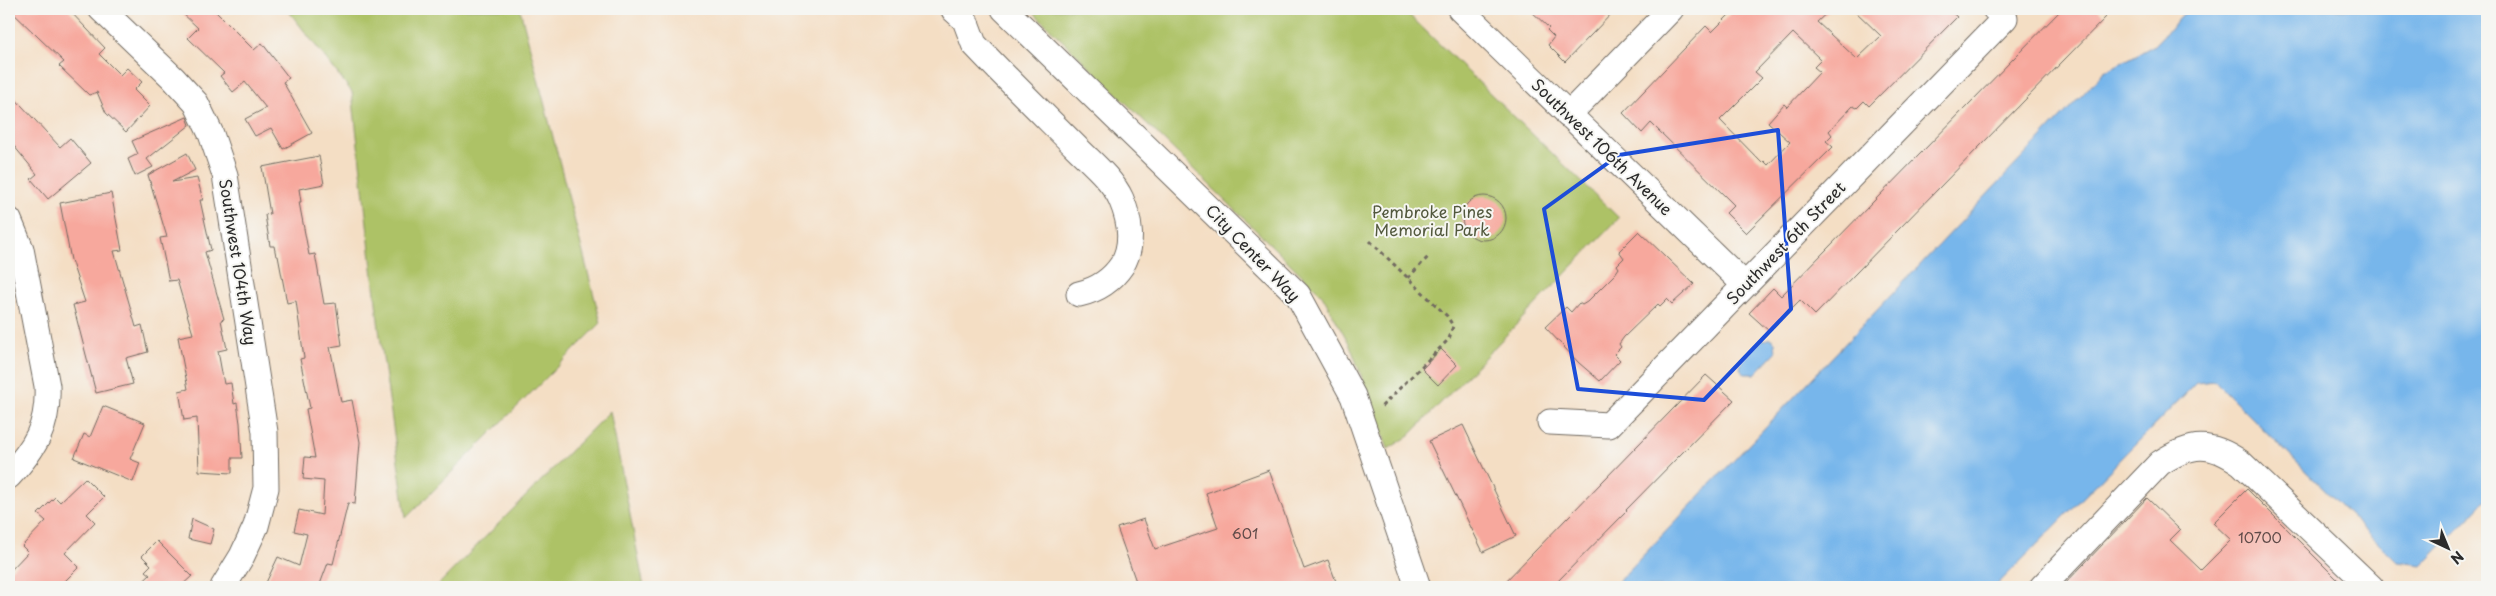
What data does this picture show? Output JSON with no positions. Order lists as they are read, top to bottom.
{
  "streets": {
    "street": [
      "Southwest 106th Avenue",
      "Southwest 6th Street",
      "City Center Way",
      "Southwest 104th Way"
    ]
  },
  "crossings": [
    ["Southwest 106th Avenue", "Southwest 6th Street"]
  ],
  "parks": ["Pembroke Pines Memorial Park"],
  "house_numbers": ["601", "10700"],
  "north": "bottom right"
}
